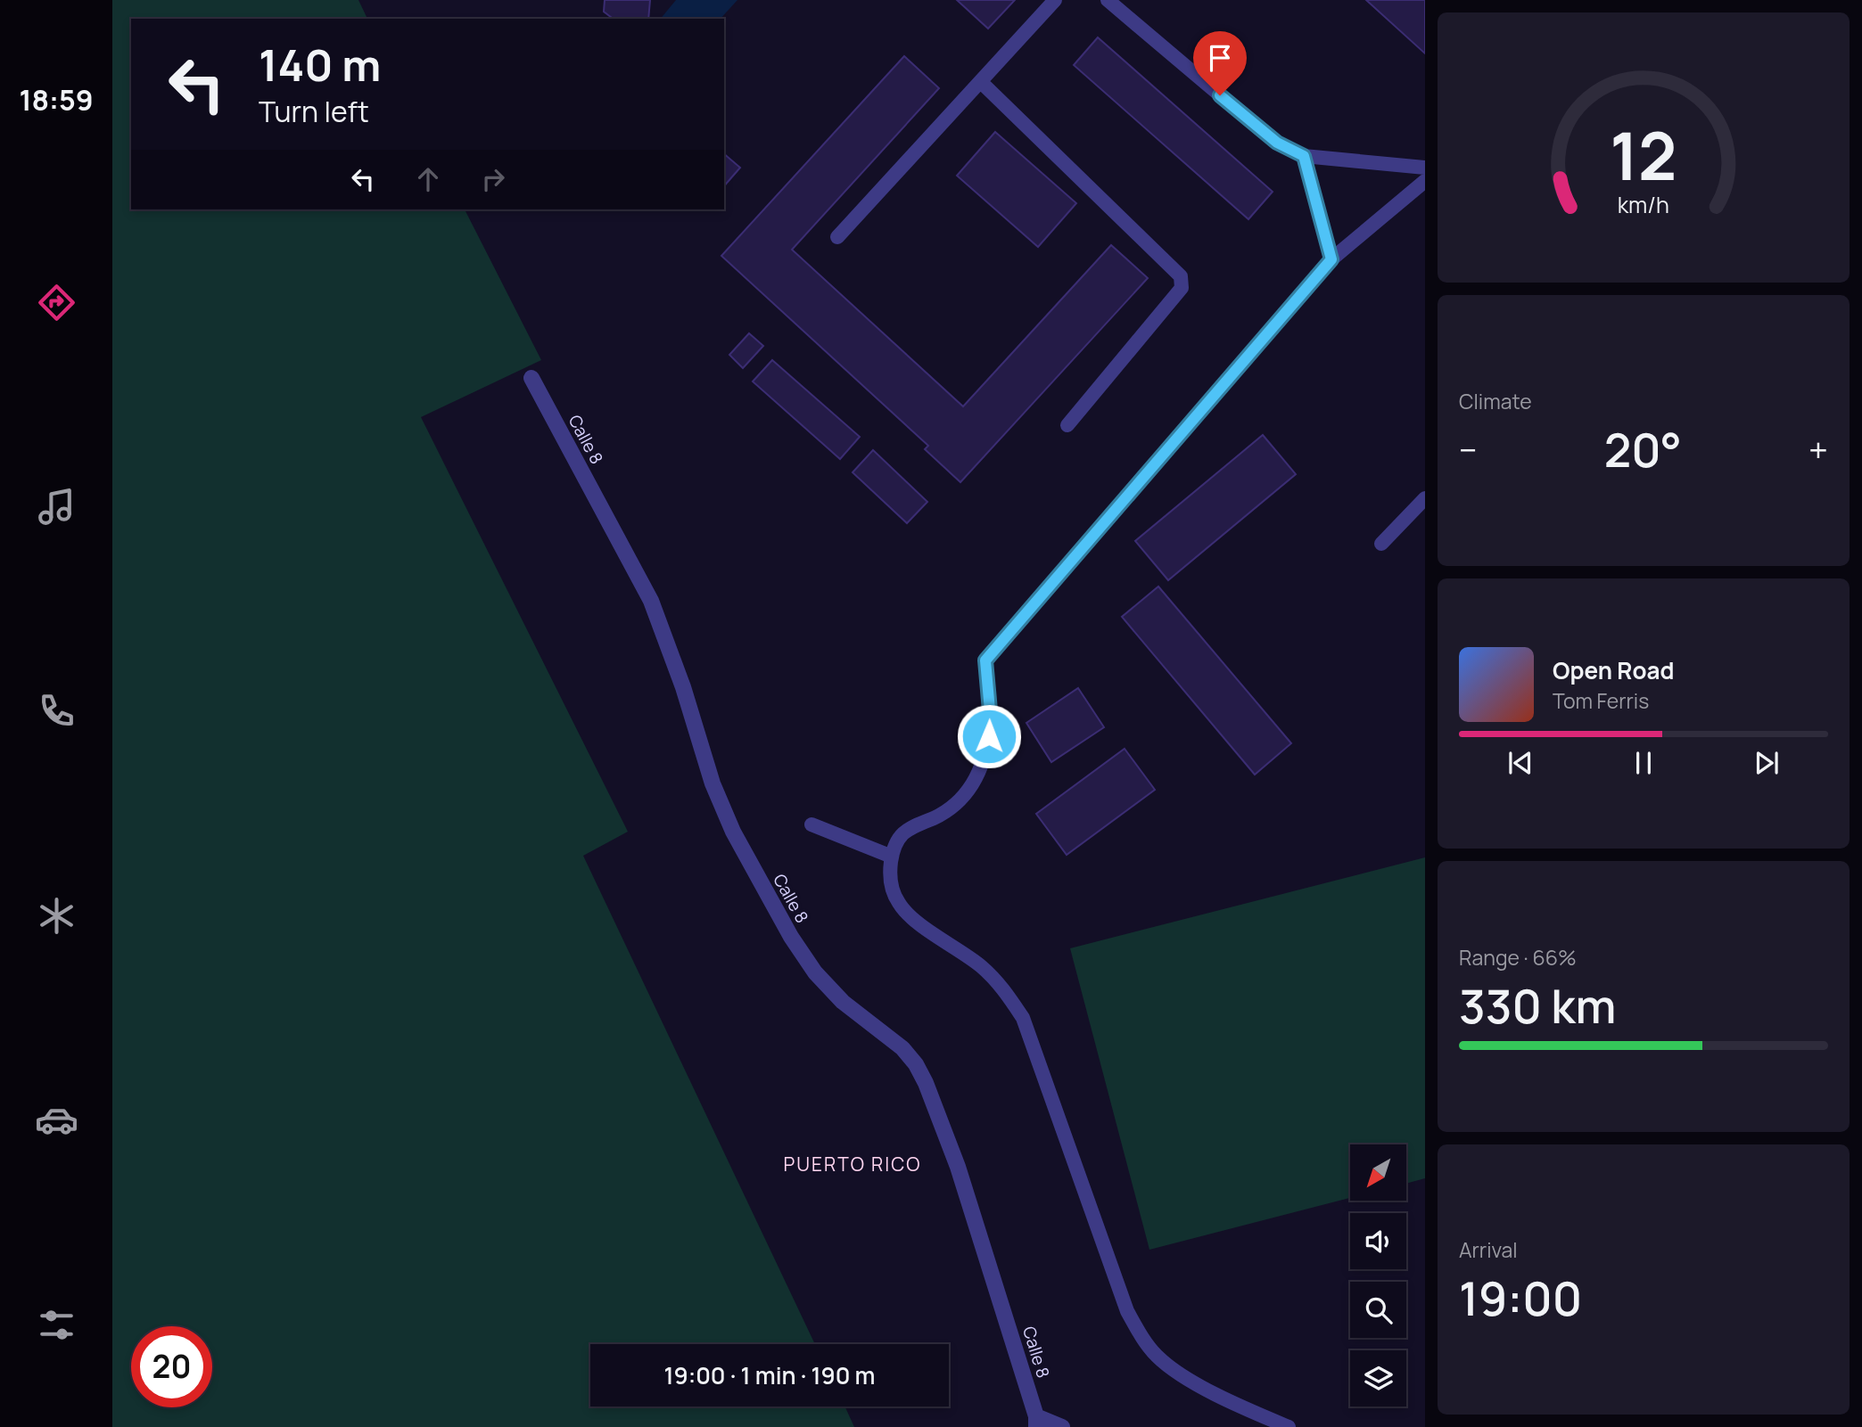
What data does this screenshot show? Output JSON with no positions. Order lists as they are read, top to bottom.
{
  "streets": {
    "street": ["Calle 8"]
  },
  "districts": ["PUERTO RICO"],
  "north": "bottom left",
  "page": {
    "tabs": "18:59",
    "turn": ["140 m", "Turn left"],
    "tile": [
      "Climate",
      ["Range · 66%", "330 km"],
      ["Arrival", "19:00"]
    ],
    "heat": ["−", "20°", "+"],
    "song": ["Open Road", "Tom Ferris"],
    "limit": "20",
    "trip": "19:00 · 1 min · 190 m",
    "gauge": ["12", "km/h"]
  }
}
